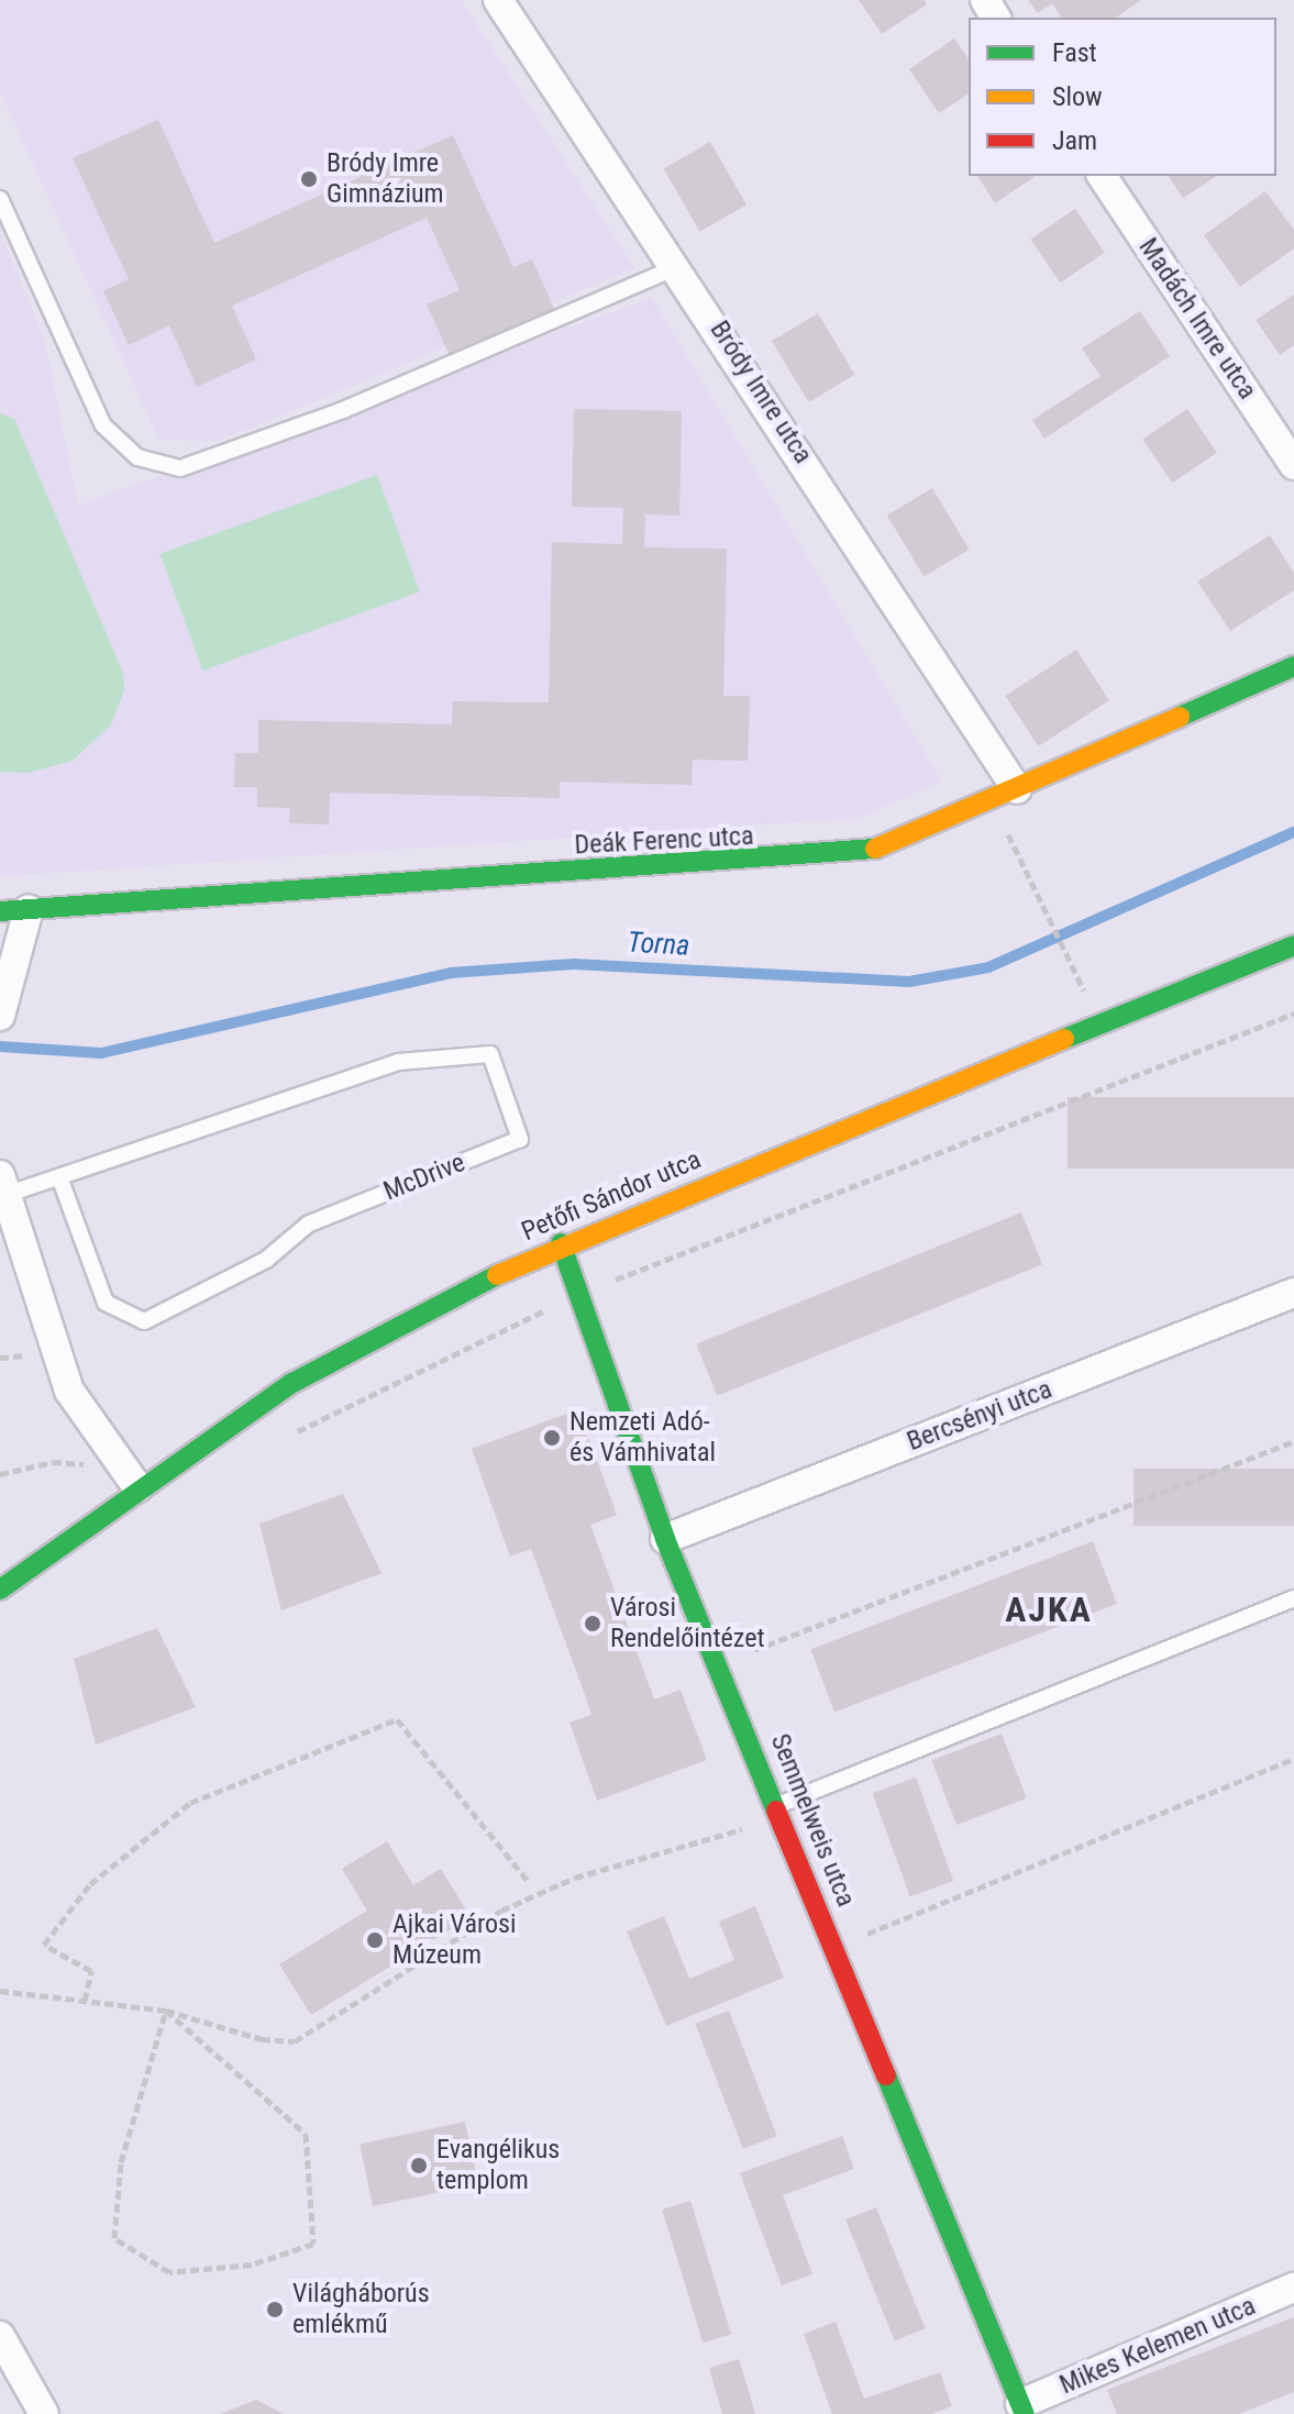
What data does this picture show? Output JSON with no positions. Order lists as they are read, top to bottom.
{
  "streets": {
    "street": [
      "Madách Imre utca",
      "Bródy Imre utca",
      "Deák Ferenc utca",
      "Petőfi Sándor utca",
      "Bercsényi utca",
      "Semmelweis utca",
      "Mikes Kelemen utca"
    ],
    "lane": ["McDrive"]
  },
  "crossings": [
    ["Bródy Imre utca", "Deák Ferenc utca"],
    ["Petőfi Sándor utca", "Semmelweis utca"],
    ["Bercsényi utca", "Semmelweis utca"],
    ["Semmelweis utca", "Mikes Kelemen utca"]
  ],
  "districts": ["AJKA"],
  "water": ["Torna"],
  "places": [
    "Bródy Imre Gimnázium",
    "Nemzeti Adó- és Vámhivatal",
    "Városi Rendelőintézet",
    "Ajkai Városi Múzeum",
    "Evangélikus templom",
    "Világháborús emlékmű"
  ],
  "legend": ["Fast", "Slow", "Jam"]
}
